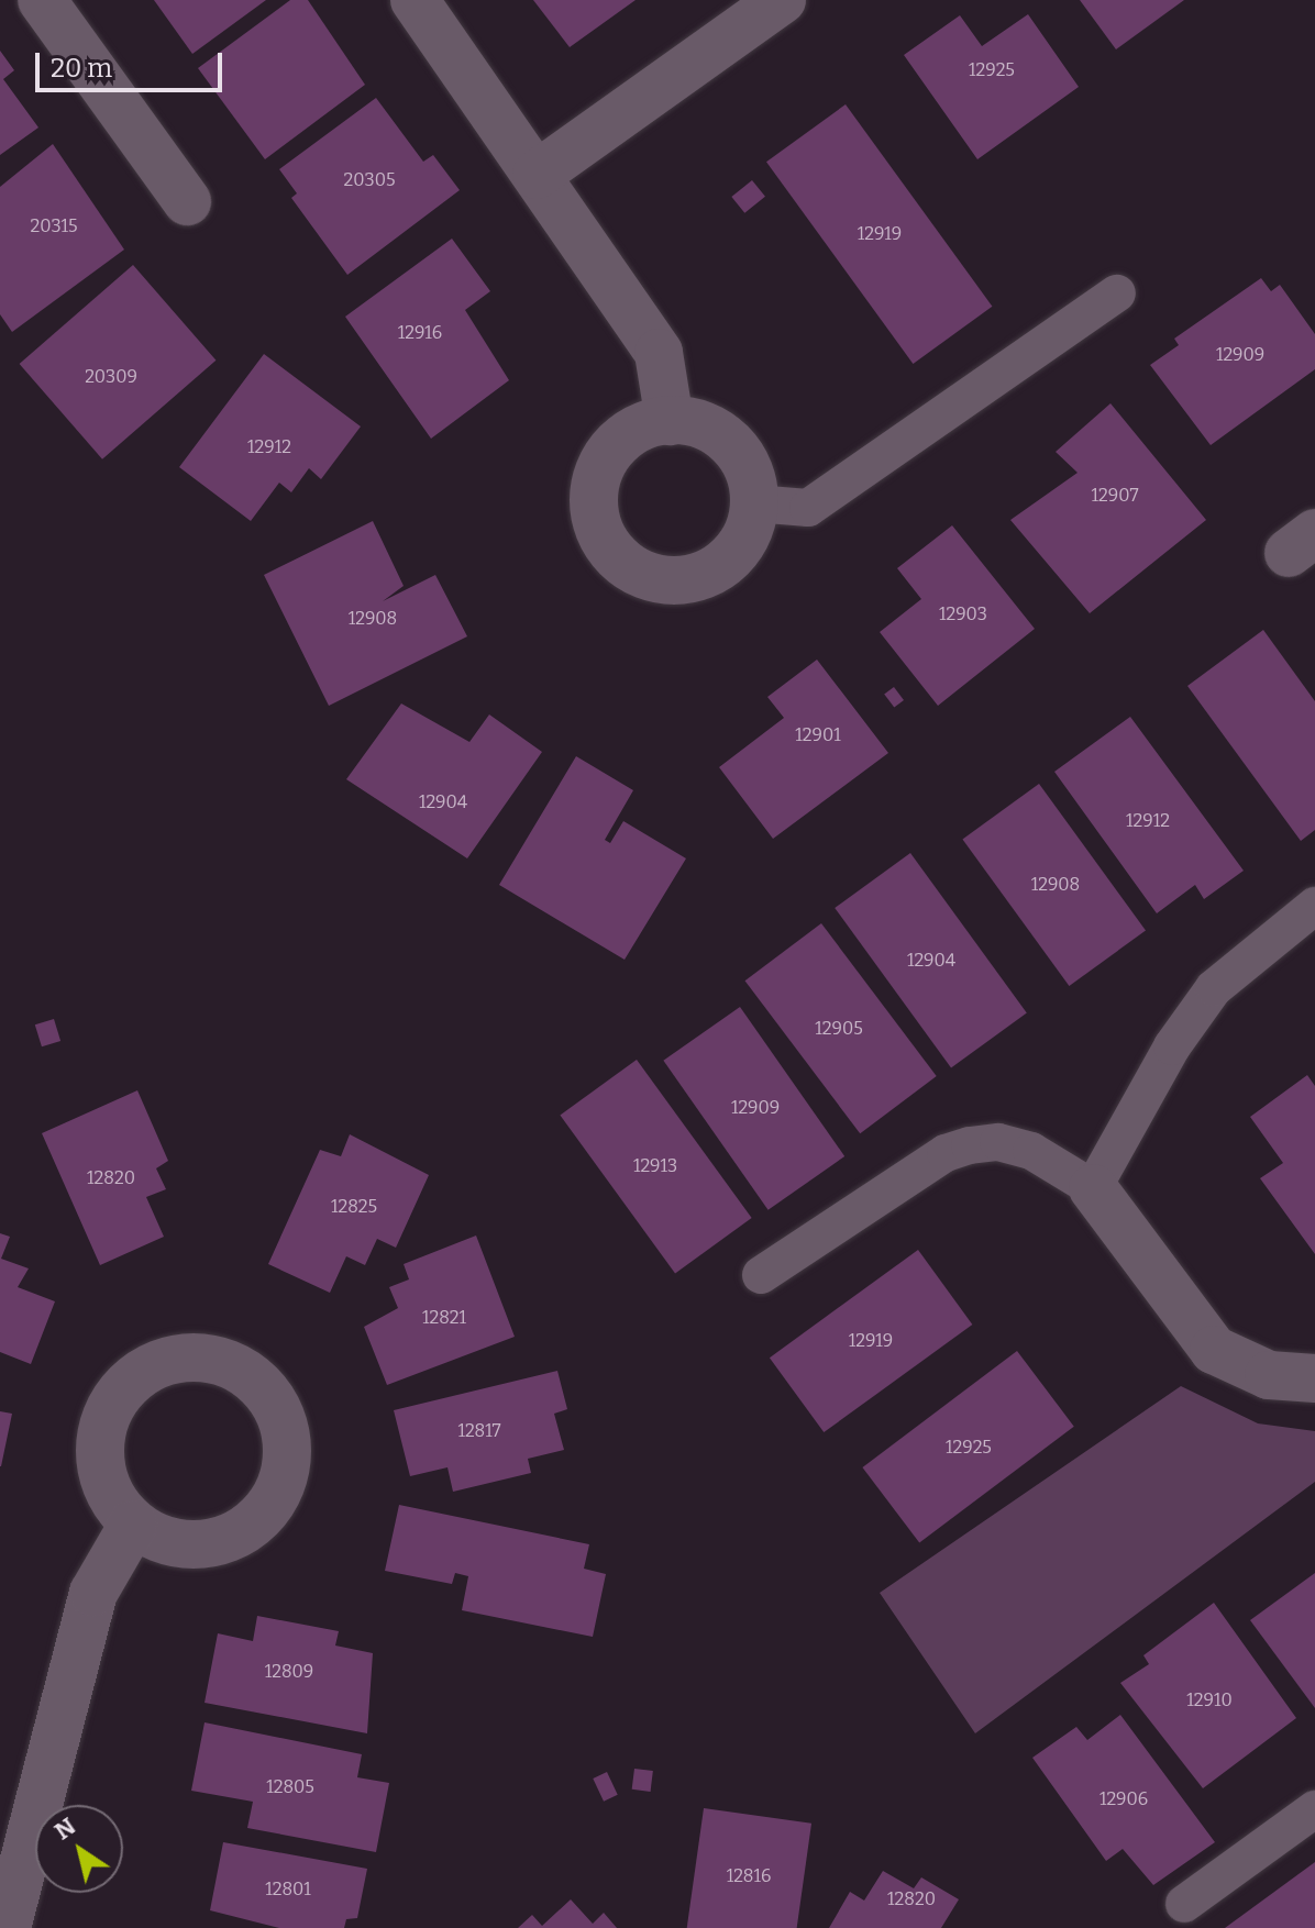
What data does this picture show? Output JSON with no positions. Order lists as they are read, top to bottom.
{
  "house_numbers": [
    "12925",
    "20305",
    "20315",
    "12919",
    "12916",
    "12909",
    "20309",
    "12912",
    "12907",
    "12903",
    "12908",
    "12901",
    "12904",
    "12912",
    "12908",
    "12904",
    "12905",
    "12909",
    "12913",
    "12820",
    "12825",
    "12821",
    "12919",
    "12817",
    "12925",
    "12809",
    "12910",
    "12805",
    "12906",
    "12816",
    "12801",
    "12820"
  ],
  "scale_bar": "20 m",
  "north": "top left"
}
